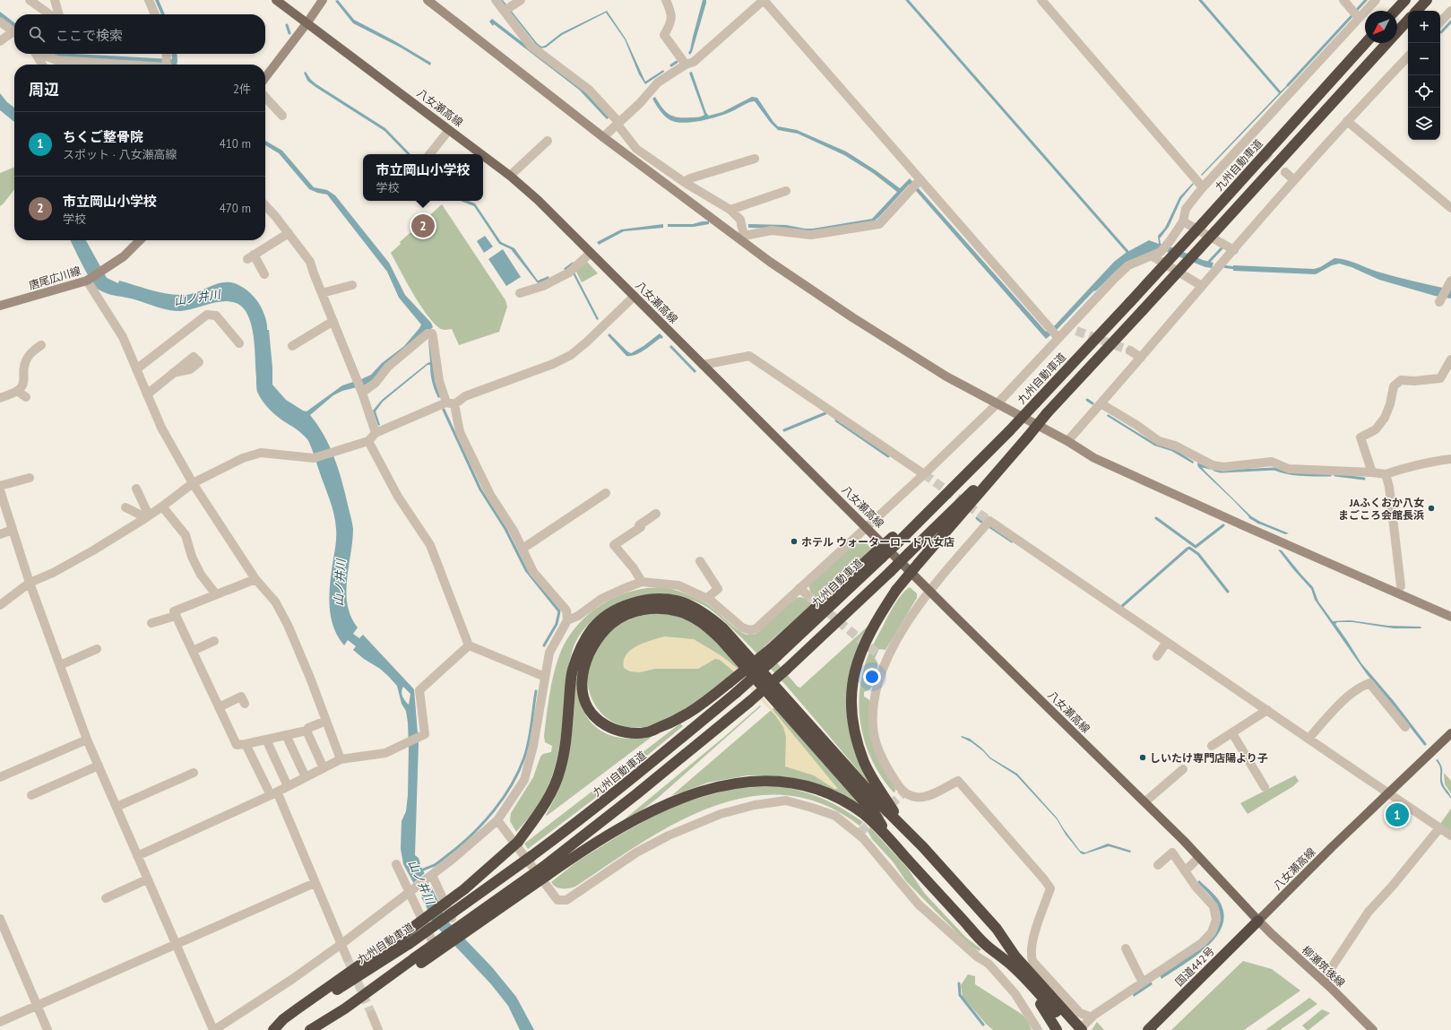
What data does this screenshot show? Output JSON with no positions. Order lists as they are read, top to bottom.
{
  "streets": {
    "highway": ["九州自動車道", "国道442号"],
    "main road": ["八女瀬高線"],
    "street": ["唐尾広川線", "柳瀬筑後線"]
  },
  "crossings": [
    ["八女瀬高線", "国道442号"],
    ["八女瀬高線", "柳瀬筑後線"],
    ["国道442号", "柳瀬筑後線"]
  ],
  "water": ["山ノ井川"],
  "places": ["JAふくおか八女 まごころ会館長浜", "ホテル ウォーターロード八女店", "しいたけ専門店陽より子"],
  "north": "bottom left",
  "page": {
    "map_buttons": ["+", "−"],
    "search": "ここで検索",
    "heading": ["周辺", "2件"],
    "list": [
      {
        "mark": "1",
        "name": "ちくご整骨院",
        "note": "スポット · 八女瀬高線",
        "value": "410 m"
      },
      {
        "mark": "2",
        "name": "市立岡山小学校",
        "note": "学校",
        "value": "470 m"
      }
    ],
    "popup": ["市立岡山小学校", "学校"],
    "pins": ["2", "1"]
  }
}
